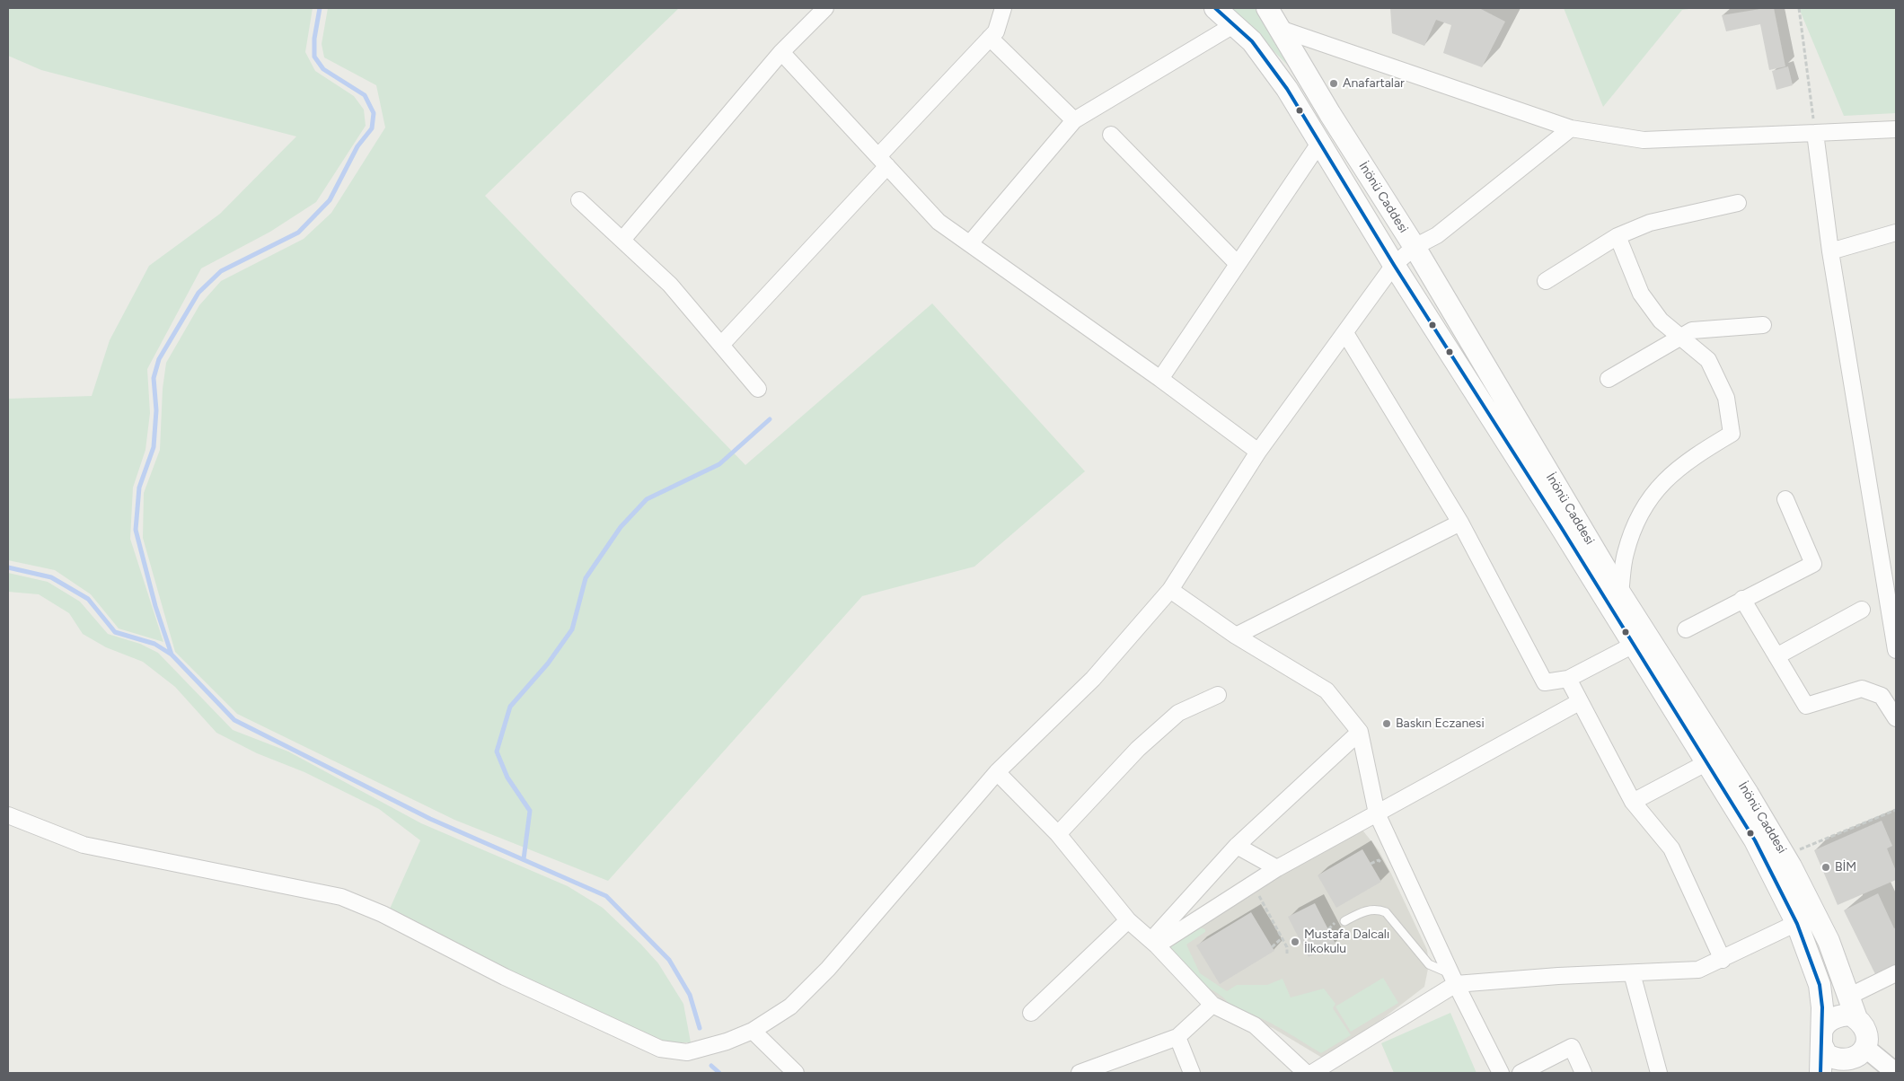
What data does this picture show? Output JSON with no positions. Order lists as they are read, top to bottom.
{
  "streets": {
    "main road": ["İnönü Caddesi"]
  },
  "places": [
    "Anafartalar",
    "Baskın Eczanesi",
    "BİM",
    "Mustafa Dalcalı İlkokulu"
  ]
}
